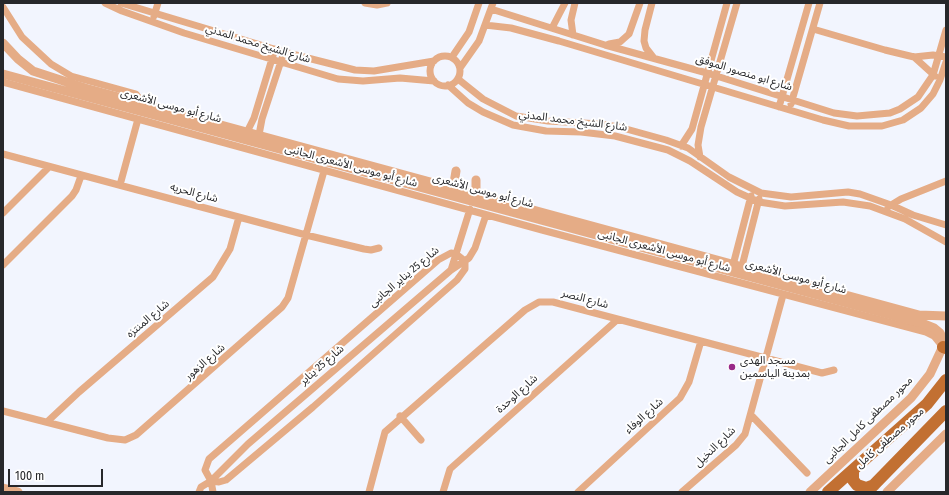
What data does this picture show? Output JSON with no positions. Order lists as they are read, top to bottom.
{
  "streets": {
    "main road": ["محور مصطفى كامل"],
    "street": [
      "شارع الشيخ محمد المدني",
      "شارع ابو منصور الموفق",
      "شارع أبو موسى الأشعرى",
      "شارع أبو موسى الأشعرى الجانبى",
      "شارع الحريه",
      "شارع 25 يناير الجانبى",
      "شارع النصر",
      "شارع المنتزه",
      "شارع الزهور",
      "شارع 25 يناير",
      "شارع الوحدة",
      "شارع الوفاء",
      "محور مصطفى كامل الجانبى",
      "شارع النخيل"
    ]
  },
  "crossings": [
    ["شارع أبو موسى الأشعرى", "شارع أبو موسى الأشعرى الجانبى"],
    ["شارع أبو موسى الأشعرى", "محور مصطفى كامل الجانبى"],
    ["شارع أبو موسى الأشعرى الجانبى", "شارع الزهور"],
    ["شارع أبو موسى الأشعرى الجانبى", "شارع 25 يناير"],
    ["شارع أبو موسى الأشعرى الجانبى", "محور مصطفى كامل الجانبى"],
    ["شارع أبو موسى الأشعرى الجانبى", "شارع النخيل"],
    ["شارع الحريه", "شارع المنتزه"],
    ["شارع الحريه", "شارع الزهور"],
    ["شارع 25 يناير الجانبى", "شارع 25 يناير"],
    ["شارع النصر", "شارع الوحدة"],
    ["شارع النصر", "شارع الوفاء"],
    ["شارع النصر", "شارع النخيل"],
    ["شارع المنتزه", "شارع الزهور"]
  ],
  "places": ["مسجد الهدى بمدينة الياسمين"],
  "scale_bar": "100 m"
}
